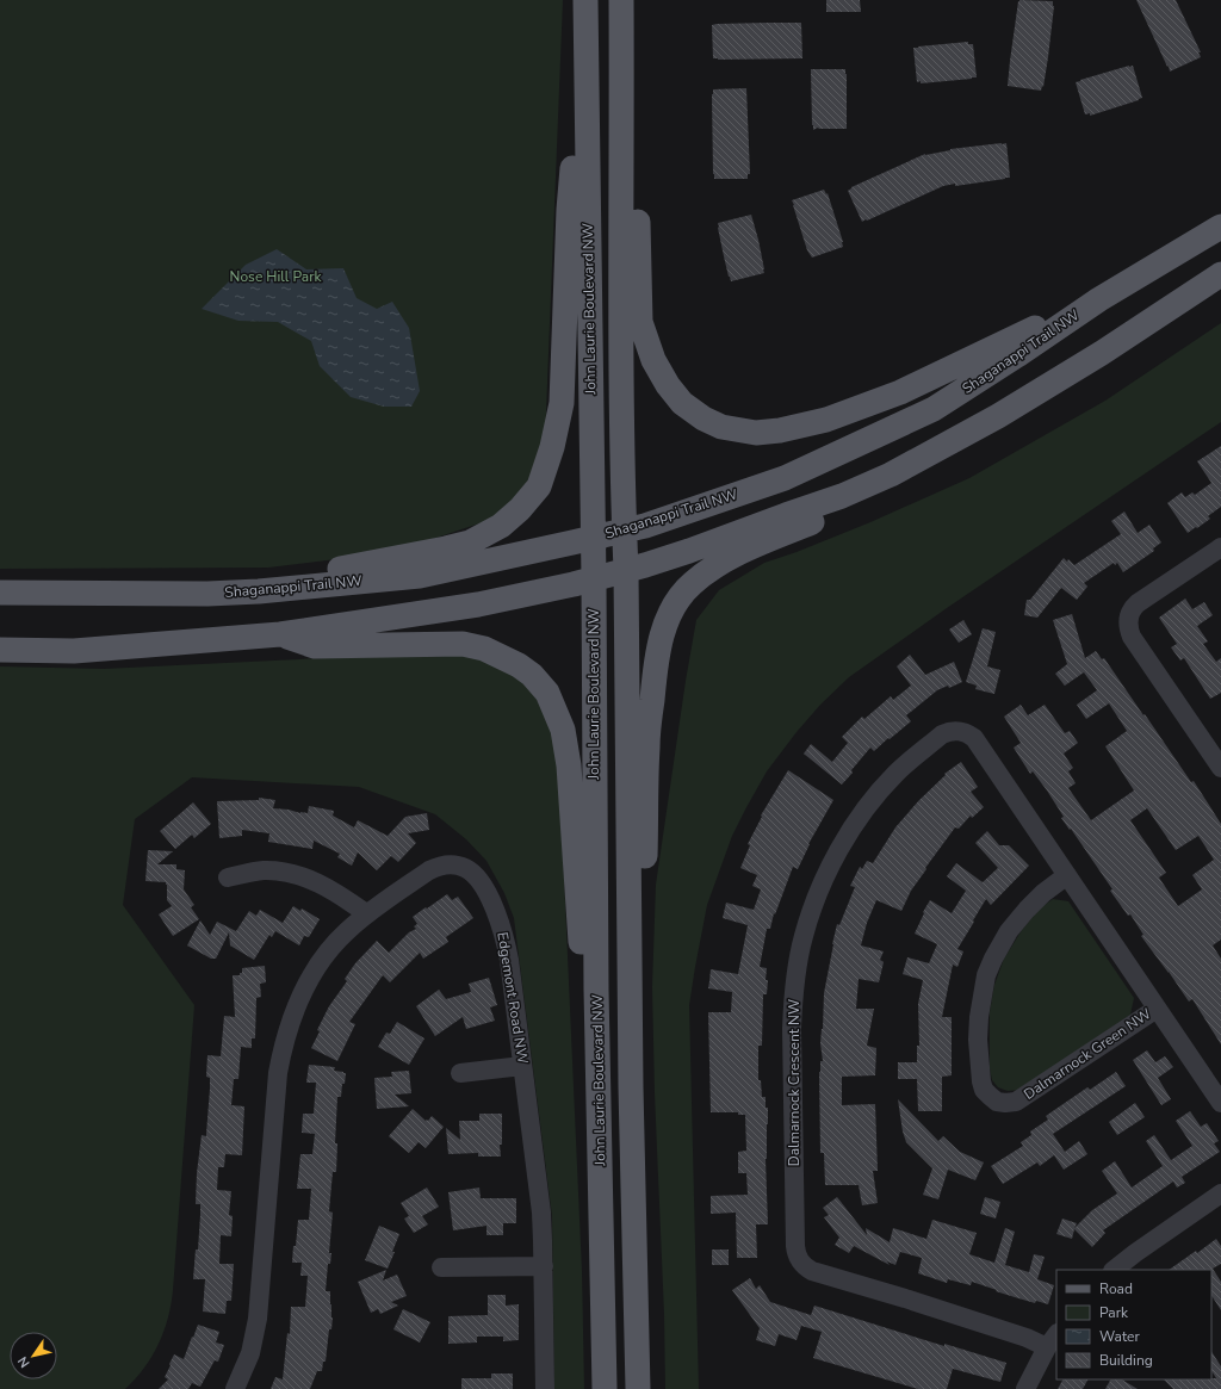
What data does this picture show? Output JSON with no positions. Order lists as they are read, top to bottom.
{
  "streets": {
    "main road": ["John Laurie Boulevard NW", "Shaganappi Trail NW"],
    "street": ["Edgemont Road NW", "Dalmarnock Green NW", "Dalmarnock Crescent NW"]
  },
  "crossings": [
    ["John Laurie Boulevard NW", "Shaganappi Trail NW"],
    ["Dalmarnock Green NW", "Dalmarnock Crescent NW"]
  ],
  "parks": ["Nose Hill Park"],
  "legend": [
    "Road",
    "Park",
    "Water",
    "Building"
  ],
  "north": "bottom left"
}
